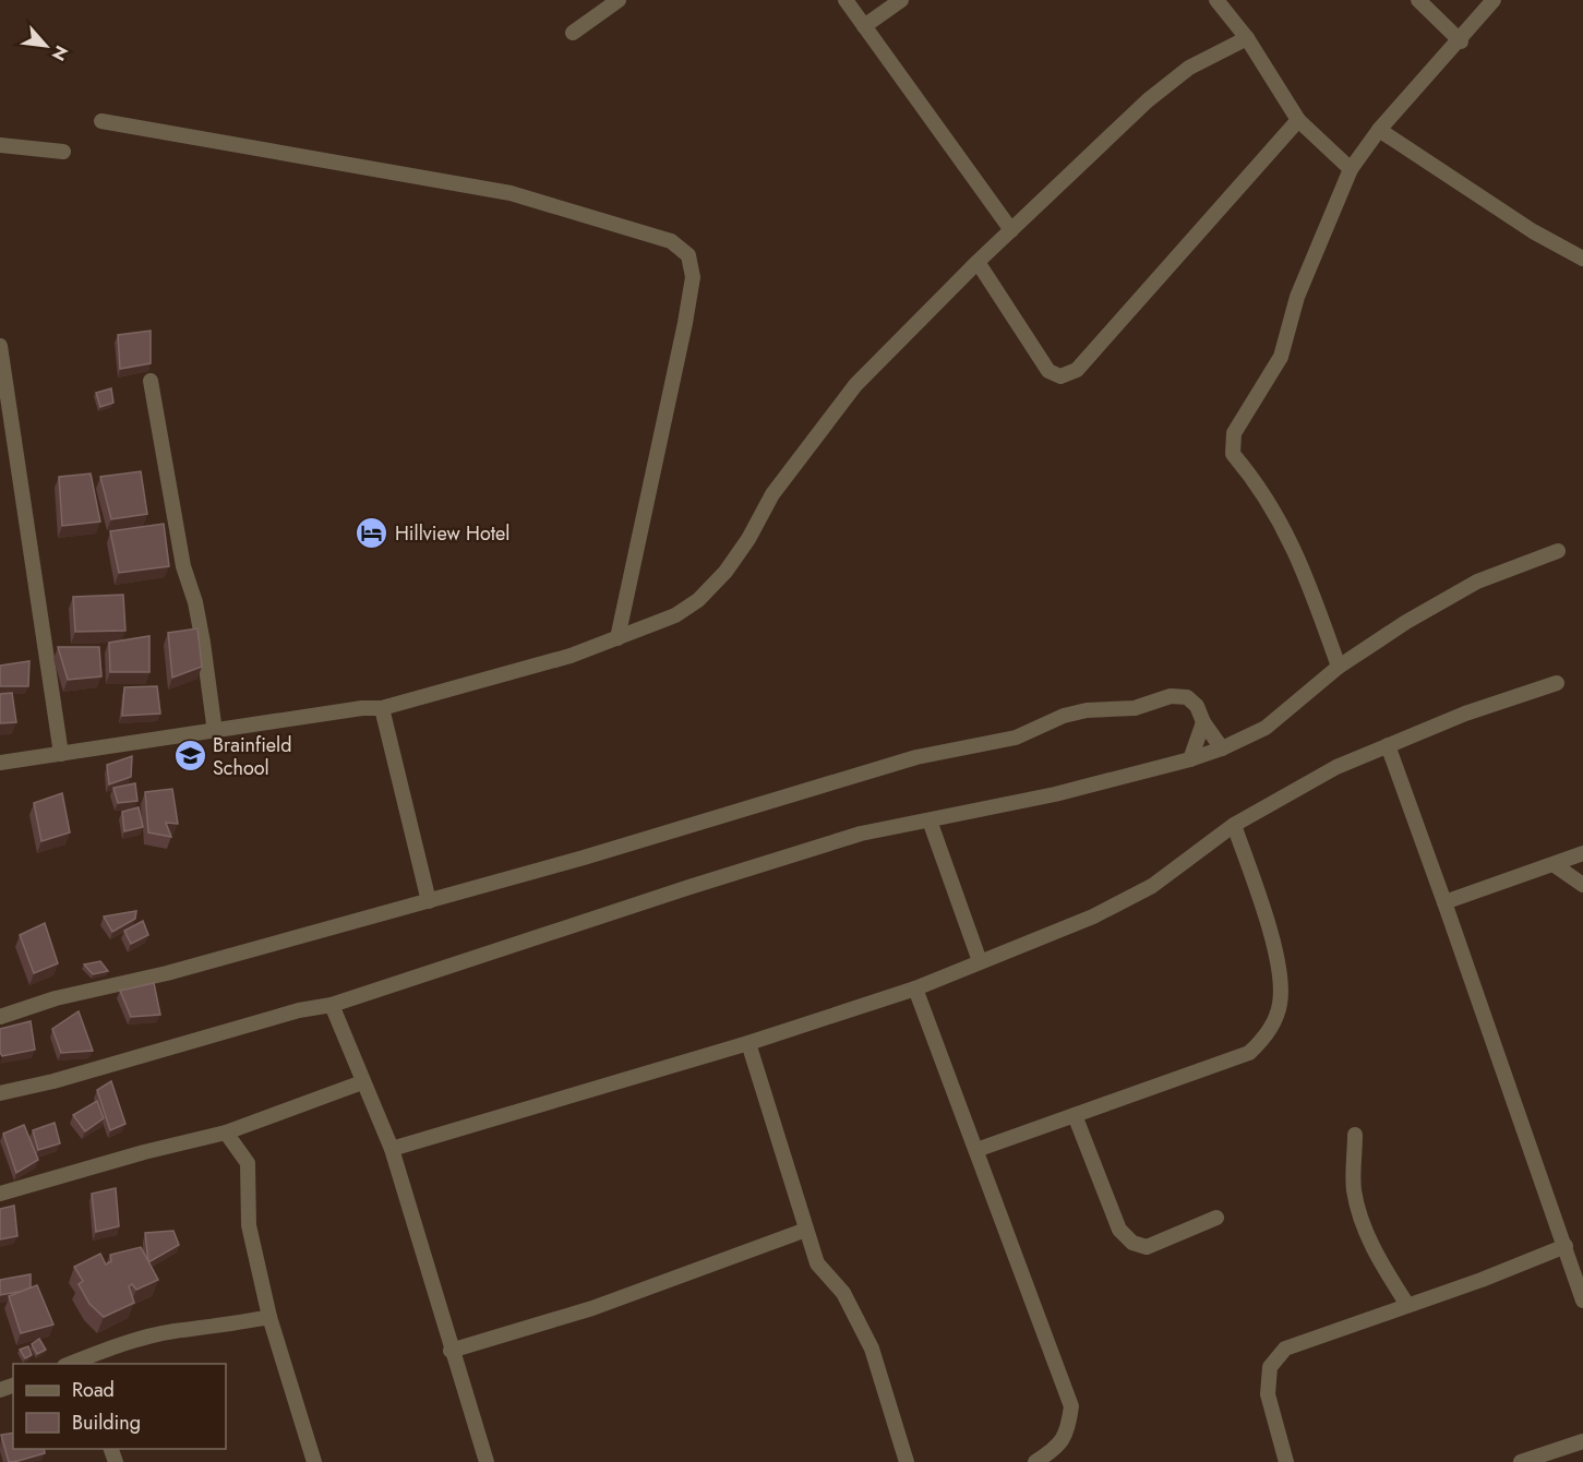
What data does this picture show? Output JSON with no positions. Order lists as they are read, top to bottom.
{
  "places": {
    "hotel": ["Hillview Hotel"],
    "school or university": ["Brainfield School"]
  },
  "legend": ["Road", "Building"],
  "north": "bottom right"
}
